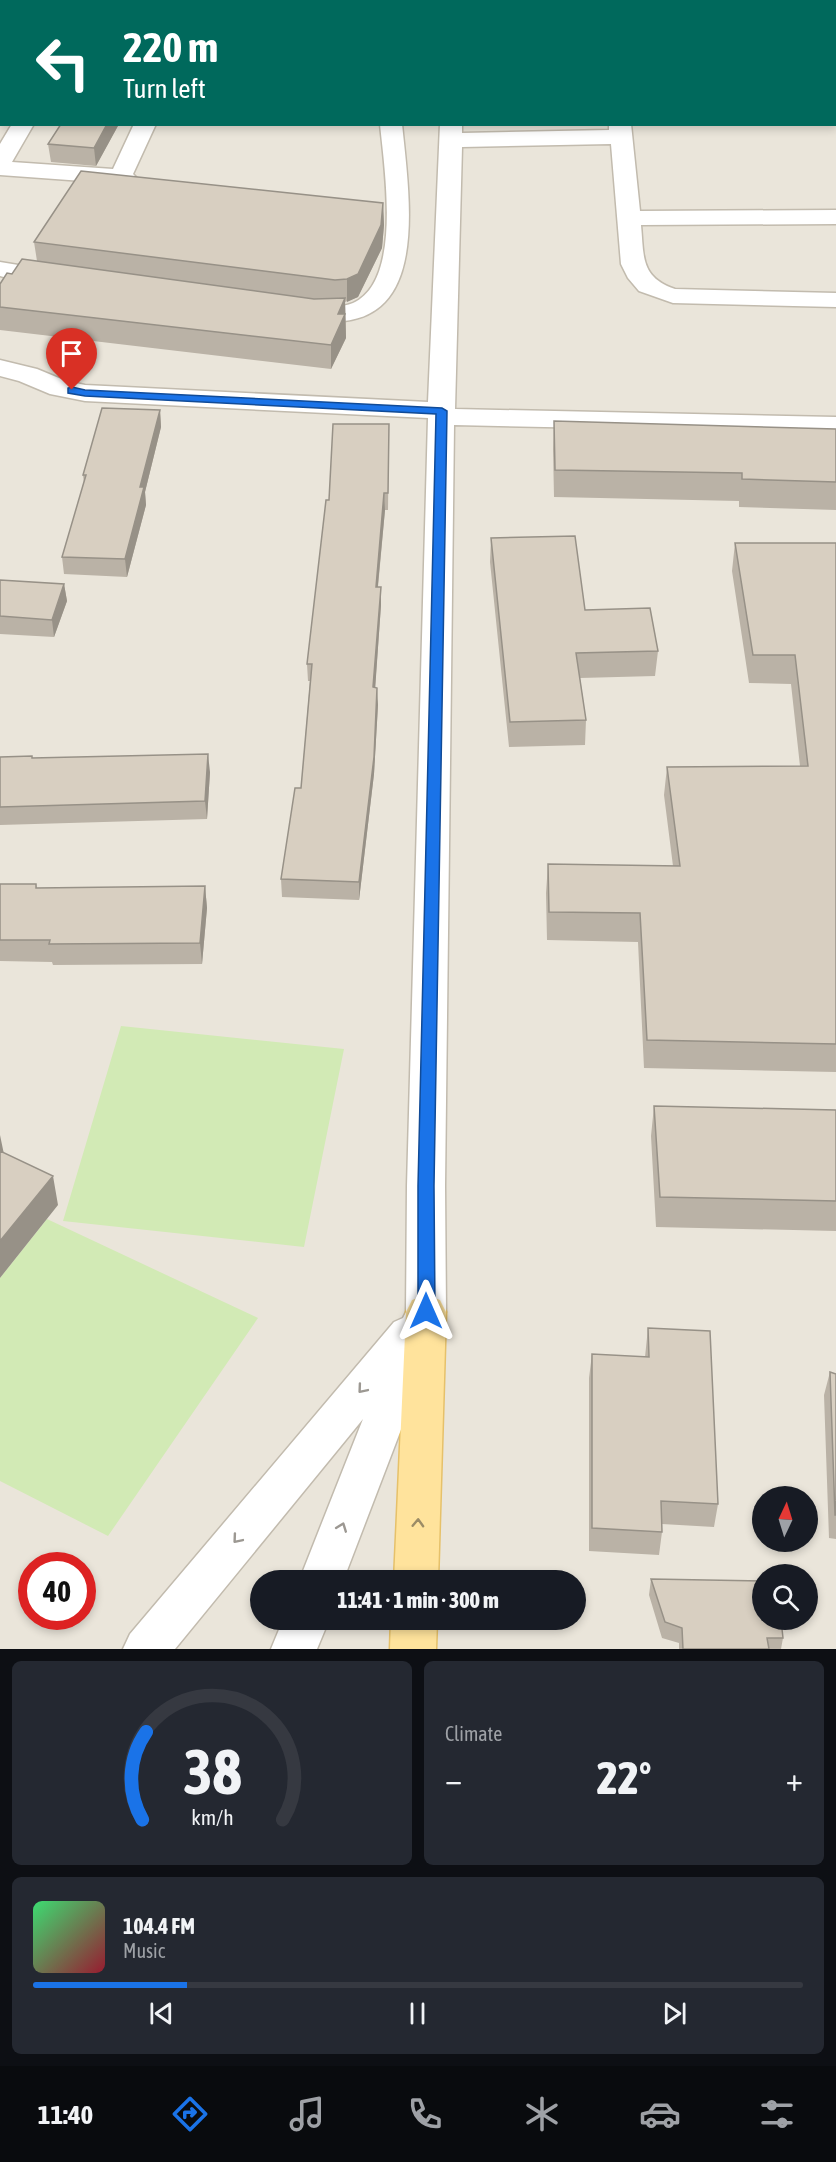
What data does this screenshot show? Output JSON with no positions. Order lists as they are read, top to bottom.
{
  "north": "top",
  "page": {
    "turn": ["220 m", "Turn left"],
    "limit": "40",
    "trip": "11:41 · 1 min · 300 m",
    "tile": "Climate",
    "heat": ["−", "22°", "+"],
    "song": ["104.4 FM", "Music"],
    "tabs": "11:40",
    "gauge": ["38", "km/h"]
  }
}
